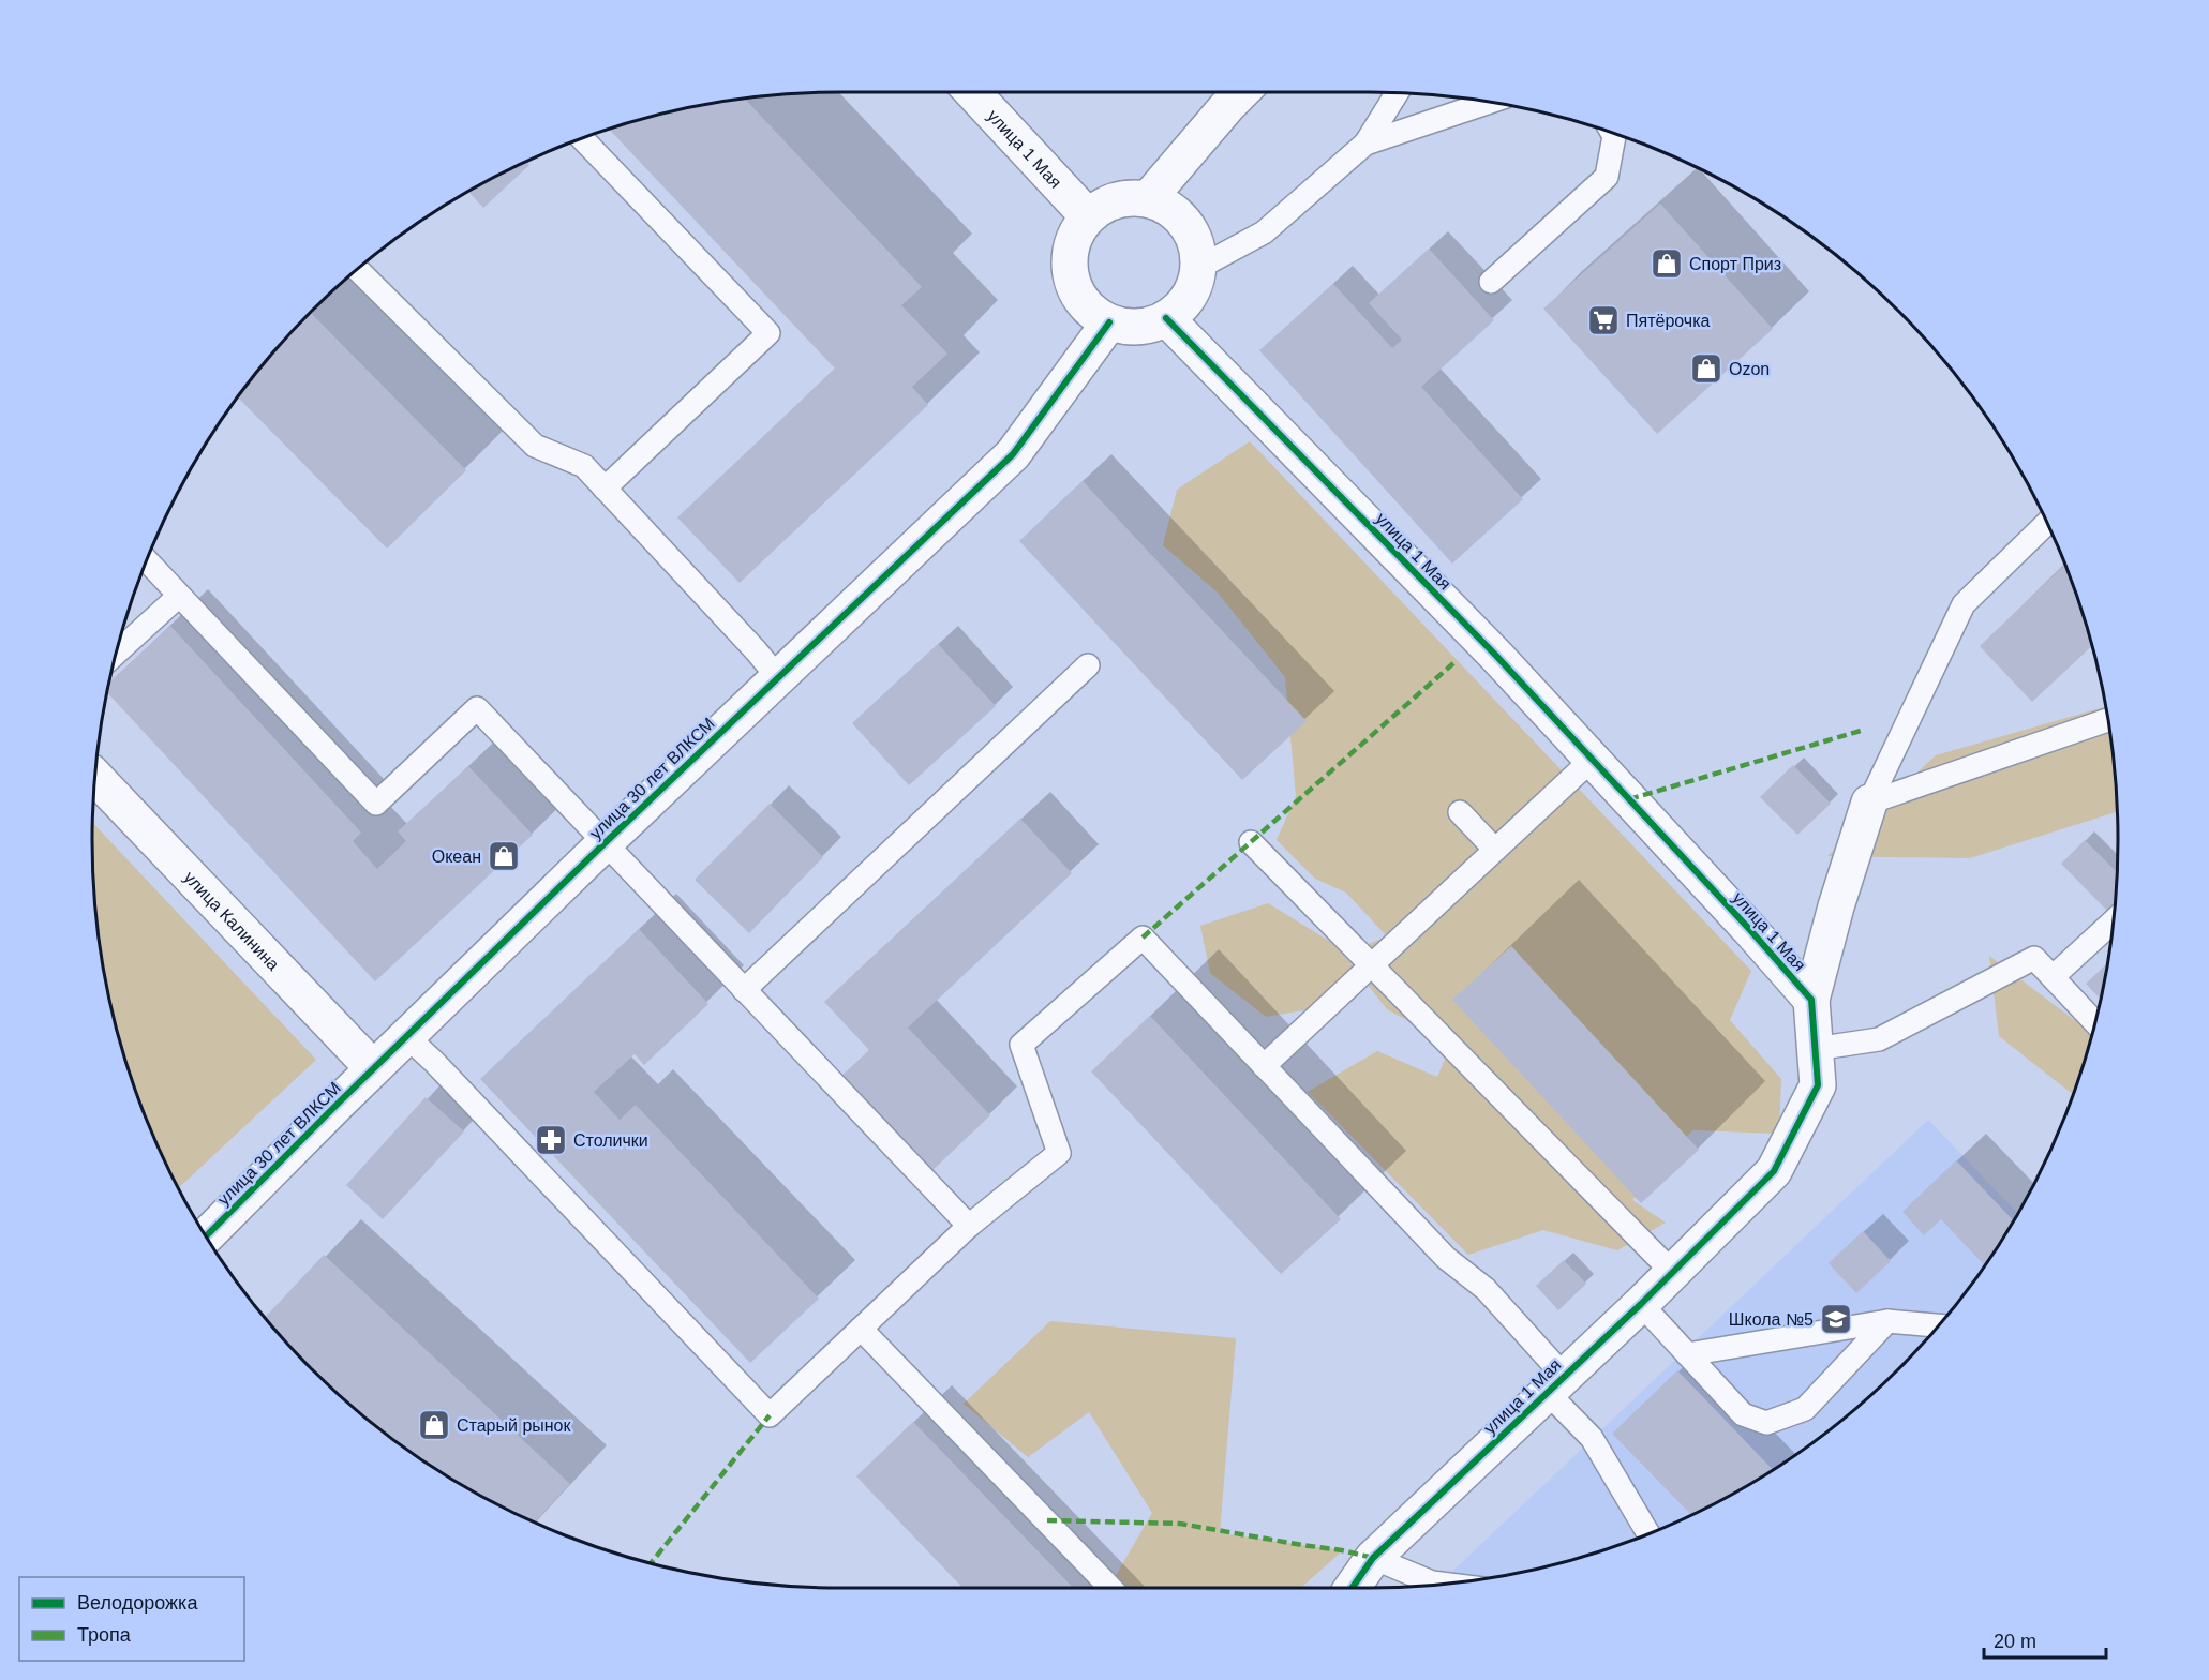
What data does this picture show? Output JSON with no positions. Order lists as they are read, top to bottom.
{
  "streets": {
    "street": ["улица 1 Мая", "улица 30 лет ВЛКСМ", "улица Калинина"]
  },
  "crossings": [
    ["улица 1 Мая", "улица 30 лет ВЛКСМ"],
    ["улица 30 лет ВЛКСМ", "улица Калинина"]
  ],
  "places": {
    "shop": [
      "Спорт Приз",
      "Ozon",
      "Океан",
      "Старый рынок"
    ],
    "supermarket": ["Пятёрочка"],
    "pharmacy": ["Столички"],
    "school or university": ["Школа №5"]
  },
  "legend": ["Велодорожка", "Тропа"],
  "scale_bar": "20 m"
}
